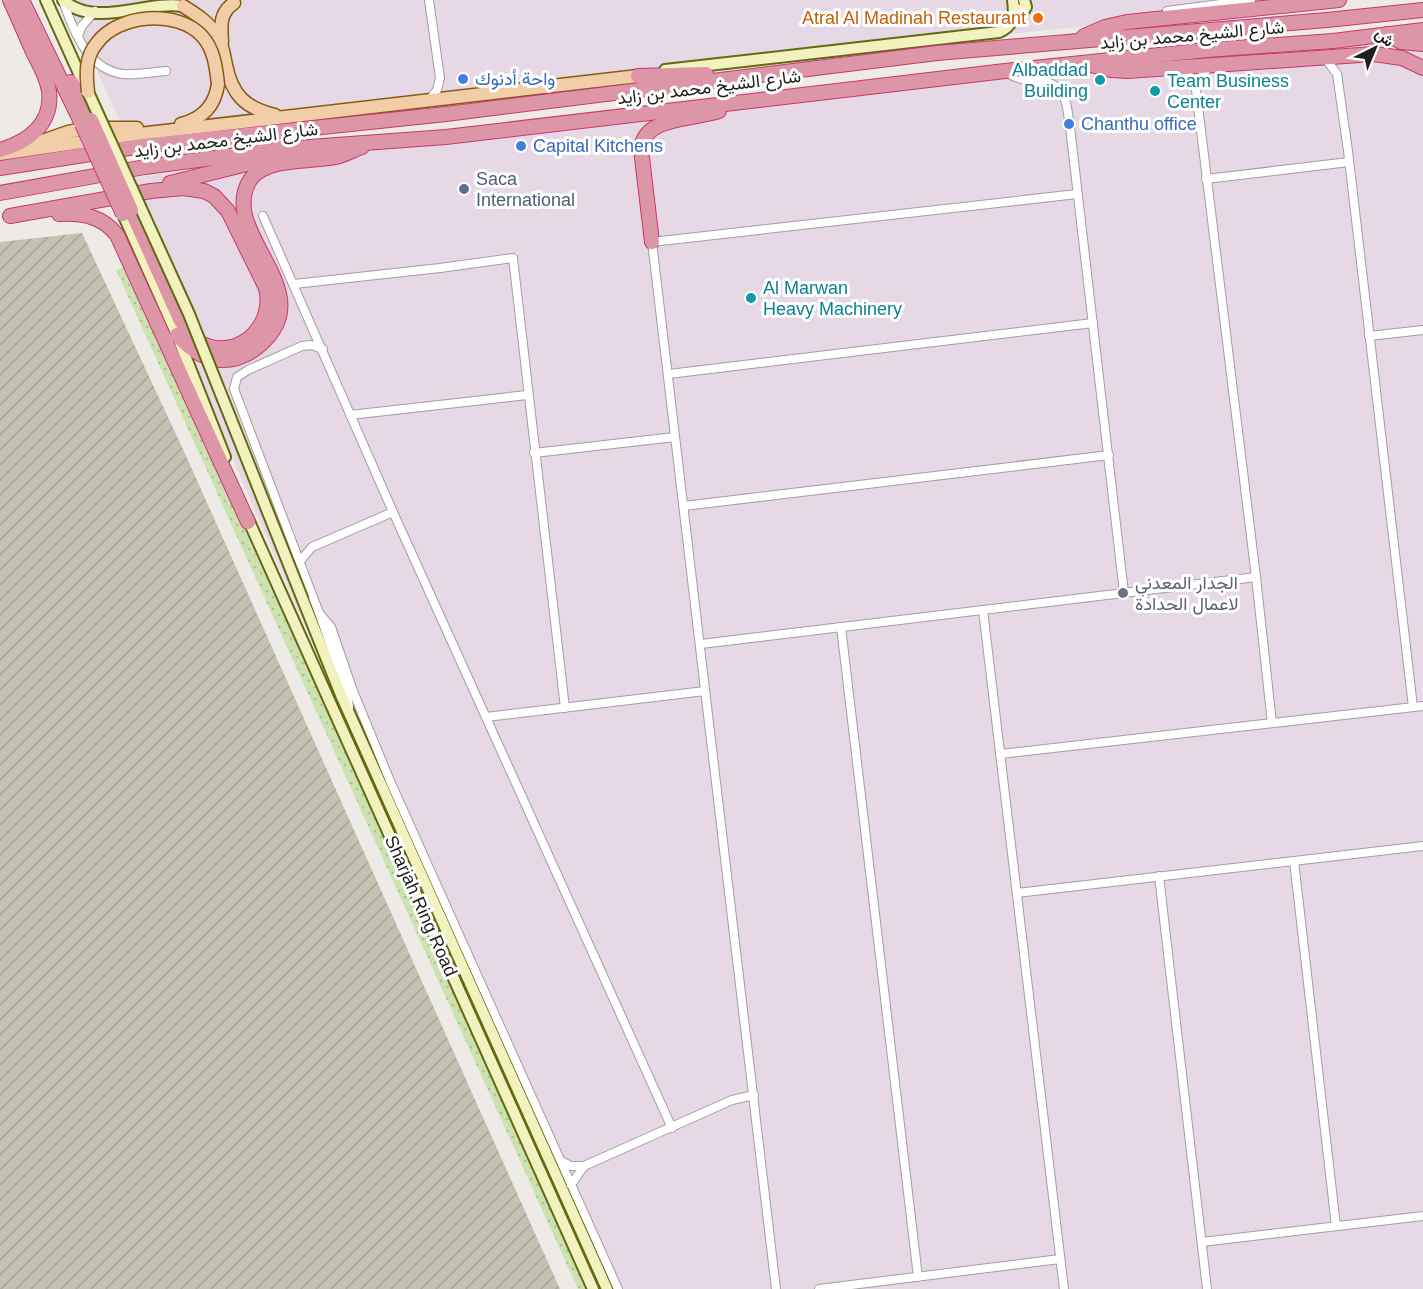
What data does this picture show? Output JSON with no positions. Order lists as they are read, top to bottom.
{
  "streets": {
    "highway": ["شارع الشيخ محمد بن زايد"],
    "street": ["Sharjah Ring Road"]
  },
  "places": [
    "Atral Al Madinah Restaurant",
    "واحة أدنوك",
    "Albaddad Building",
    "Team Business Center",
    "Chanthu office",
    "Capital Kitchens",
    "Saca International",
    "Al Marwan Heavy Machinery",
    "الجدار المعدني لاعمال الحدادة"
  ],
  "north": "top right"
}
